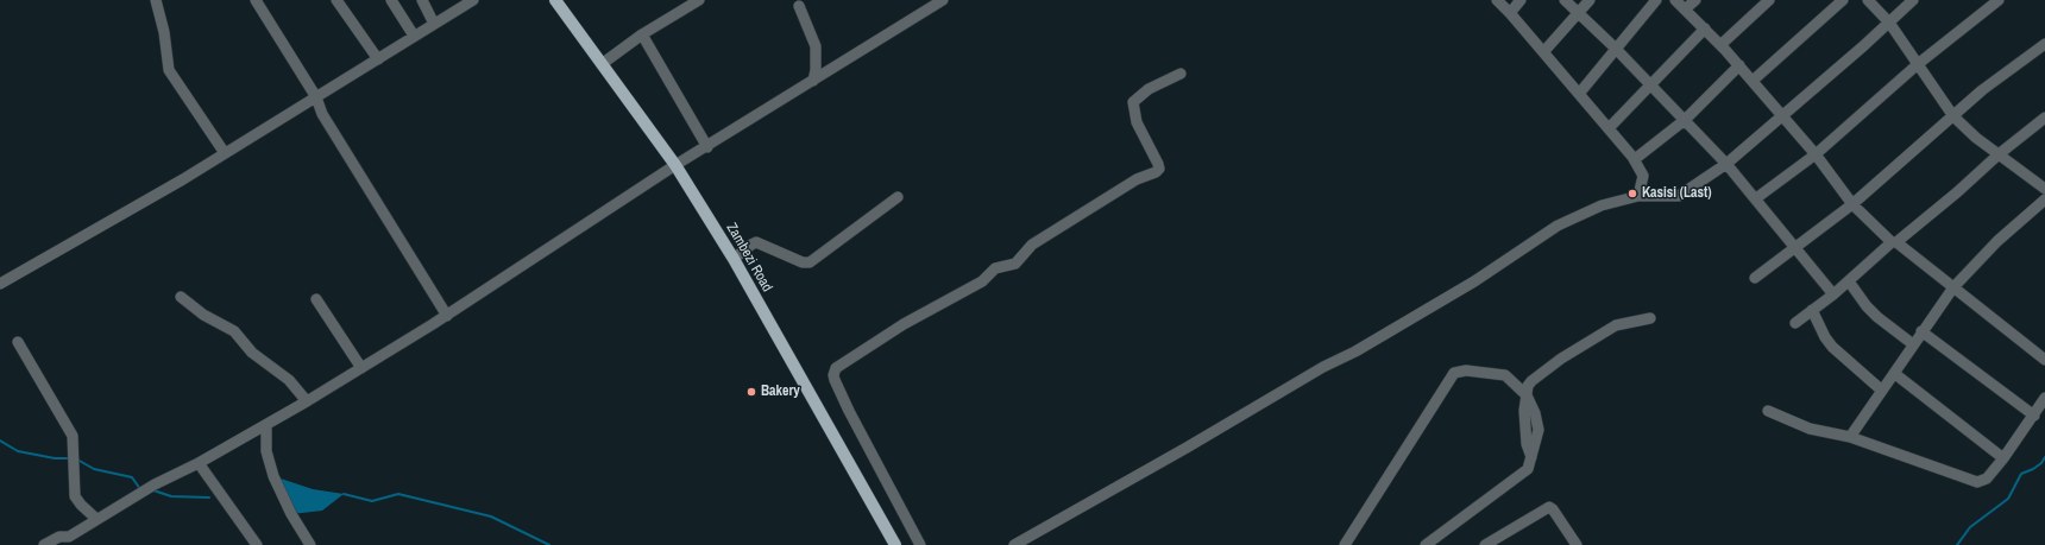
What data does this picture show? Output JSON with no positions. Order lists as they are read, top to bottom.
{
  "streets": {
    "main road": ["Zambezi Road"]
  },
  "places": ["Kasisi (Last)", "Bakery"]
}
